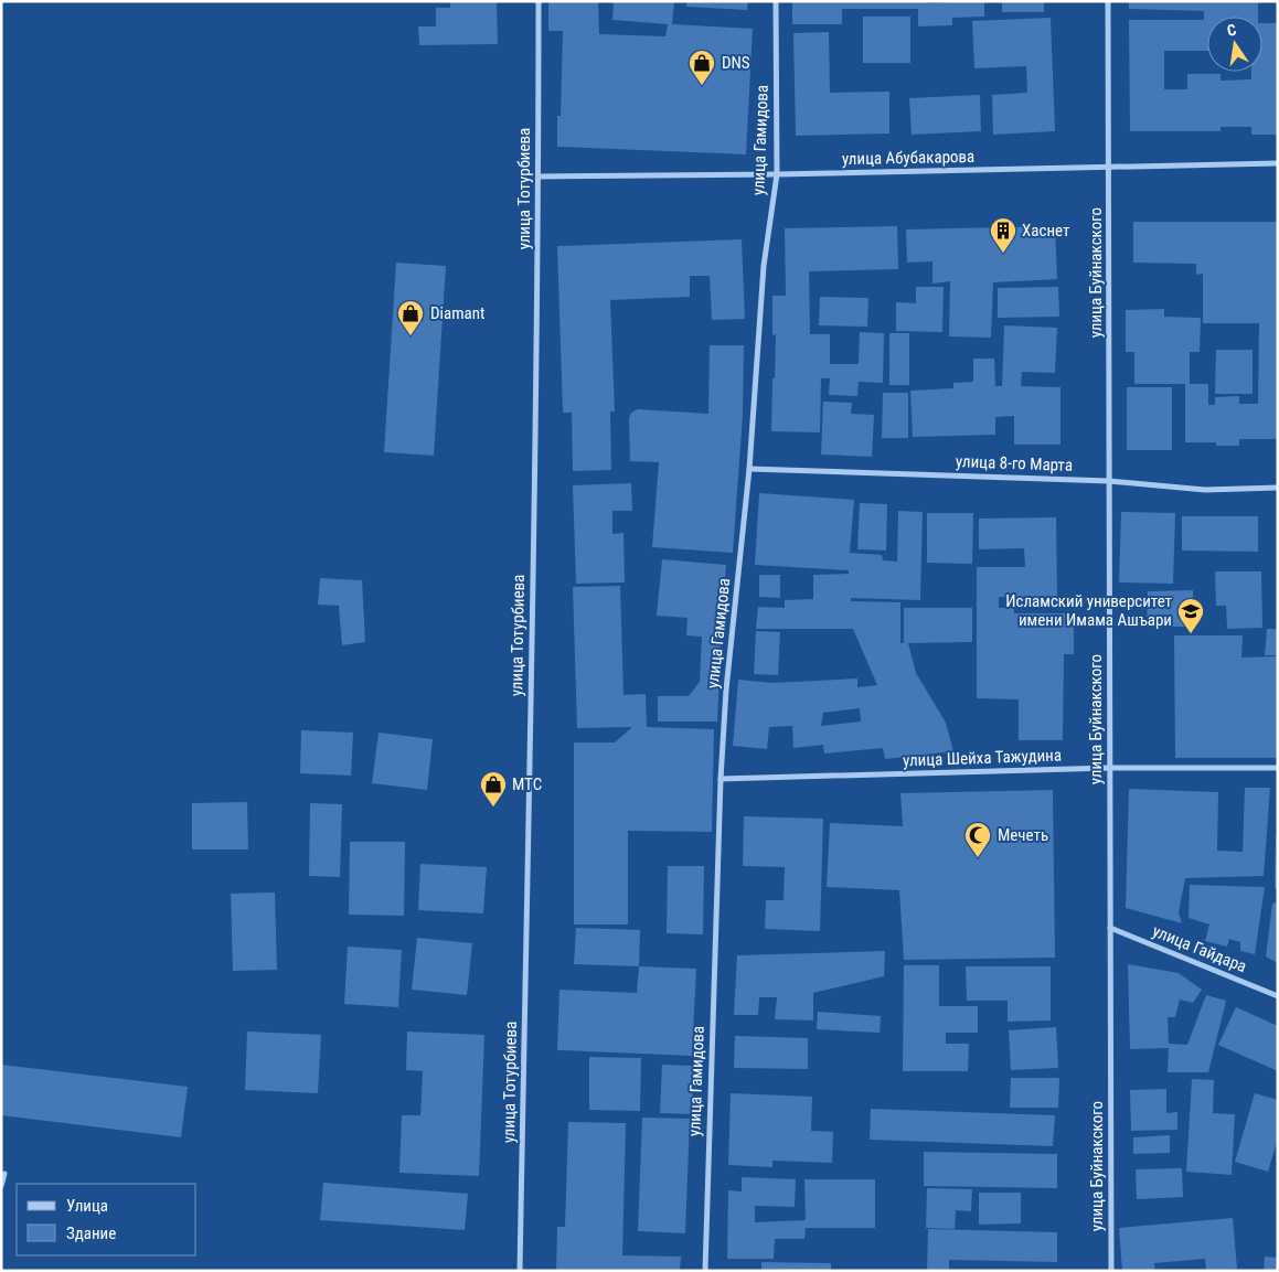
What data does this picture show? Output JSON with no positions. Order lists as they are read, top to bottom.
{
  "streets": {
    "street": [
      "улица Гамидова",
      "улица Абубакарова",
      "улица Тотурбиева",
      "улица Буйнакского",
      "улица 8-го Марта",
      "улица Шейха Тажудина",
      "улица Гайдара"
    ]
  },
  "crossings": [
    ["улица Гамидова", "улица Абубакарова"],
    ["улица Гамидова", "улица 8-го Марта"],
    ["улица Гамидова", "улица Шейха Тажудина"],
    ["улица Абубакарова", "улица Тотурбиева"],
    ["улица Абубакарова", "улица Буйнакского"],
    ["улица Буйнакского", "улица 8-го Марта"],
    ["улица Буйнакского", "улица Шейха Тажудина"],
    ["улица Буйнакского", "улица Гайдара"]
  ],
  "places": {
    "shop": ["DNS", "Diamant", "МТС"],
    "building": ["Хаснет"],
    "school or university": ["Исламский университет имени Имама Ашъари"],
    "mosque": ["Мечеть"]
  },
  "legend": ["Улица", "Здание"],
  "north": "top"
}
